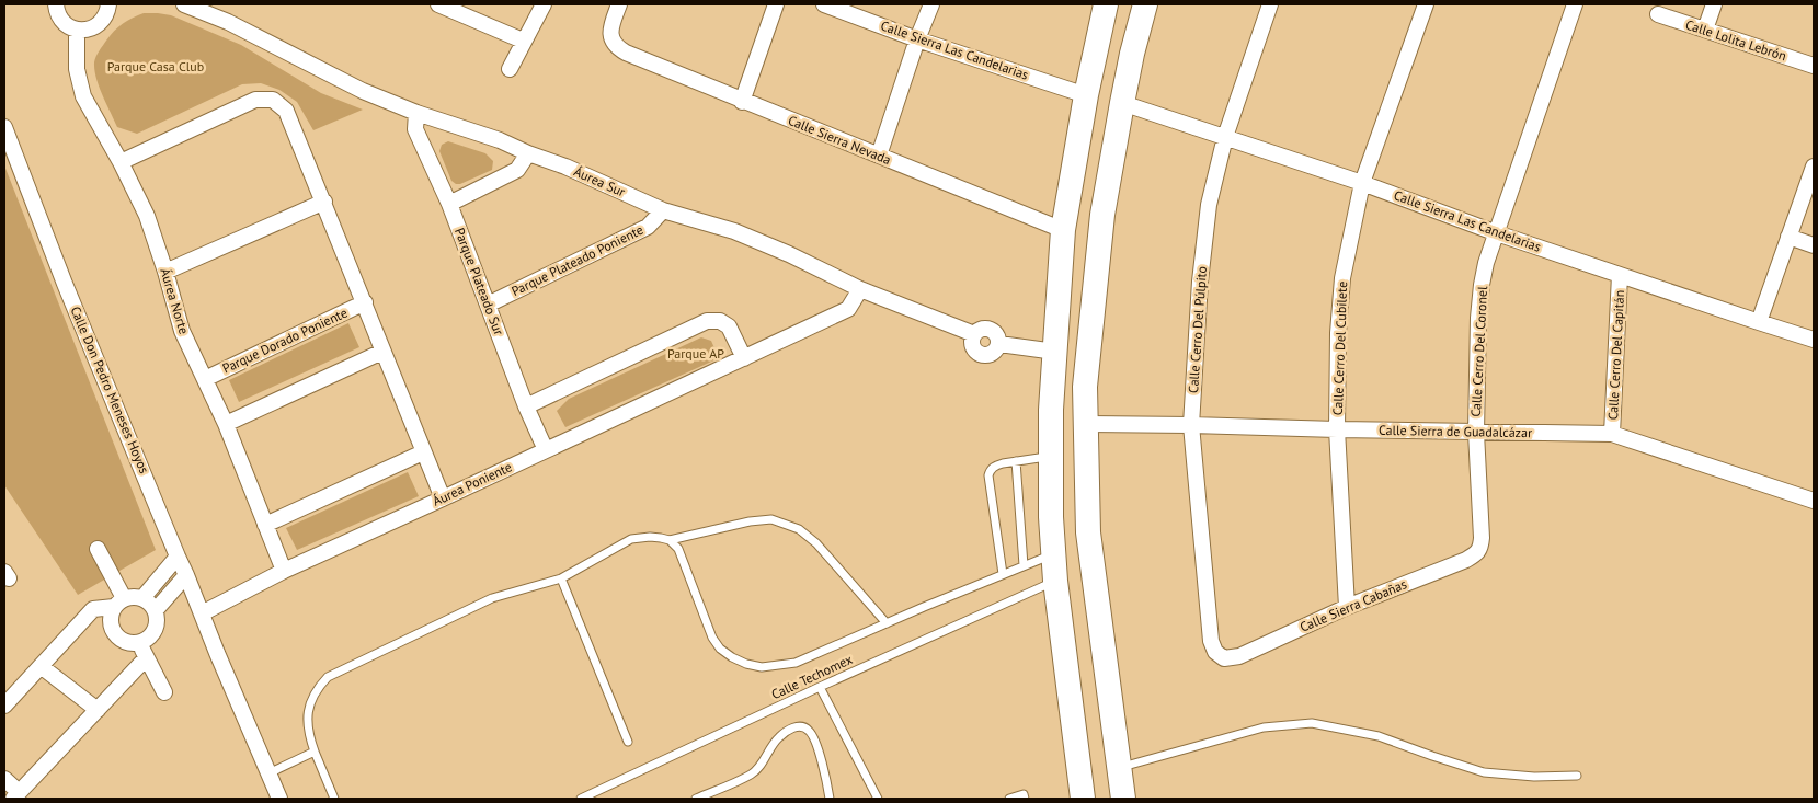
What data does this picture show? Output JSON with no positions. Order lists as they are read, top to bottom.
{
  "streets": {
    "street": [
      "Calle Lolita Lebrón",
      "Calle Sierra Las Candelarias",
      "Calle Sierra Nevada",
      "Áurea Sur",
      "Parque Plateado Poniente",
      "Parque Plateado Sur",
      "Áurea Norte",
      "Calle Cerro Del Púlpito",
      "Parque Dorado Poniente",
      "Calle Cerro Del Cubilete",
      "Calle Cerro Del Coronel",
      "Calle Cerro Del Capitán",
      "Calle Don Pedro Meneses Hoyos",
      "Calle Sierra de Guadalcázar",
      "Áurea Poniente",
      "Calle Sierra Cabañas"
    ],
    "lane": ["Calle Techomex"]
  },
  "crossings": [
    ["Calle Sierra Las Candelarias", "Calle Cerro Del Púlpito"],
    ["Calle Sierra Las Candelarias", "Calle Cerro Del Cubilete"],
    ["Calle Sierra Las Candelarias", "Calle Cerro Del Coronel"],
    ["Calle Sierra Las Candelarias", "Calle Cerro Del Capitán"],
    ["Áurea Sur", "Parque Plateado Poniente"],
    ["Áurea Sur", "Parque Plateado Sur"],
    ["Áurea Sur", "Áurea Poniente"],
    ["Parque Plateado Poniente", "Parque Plateado Sur"],
    ["Parque Plateado Sur", "Áurea Poniente"],
    ["Áurea Norte", "Parque Dorado Poniente"],
    ["Áurea Norte", "Áurea Poniente"],
    ["Calle Cerro Del Púlpito", "Calle Sierra de Guadalcázar"],
    ["Calle Cerro Del Púlpito", "Calle Sierra Cabañas"],
    ["Calle Cerro Del Cubilete", "Calle Sierra de Guadalcázar"],
    ["Calle Cerro Del Cubilete", "Calle Sierra Cabañas"],
    ["Calle Cerro Del Coronel", "Calle Sierra de Guadalcázar"],
    ["Calle Cerro Del Coronel", "Calle Sierra Cabañas"],
    ["Calle Cerro Del Capitán", "Calle Sierra de Guadalcázar"],
    ["Calle Don Pedro Meneses Hoyos", "Áurea Poniente"]
  ],
  "parks": ["Parque Casa Club", "Parque AP"]
}
